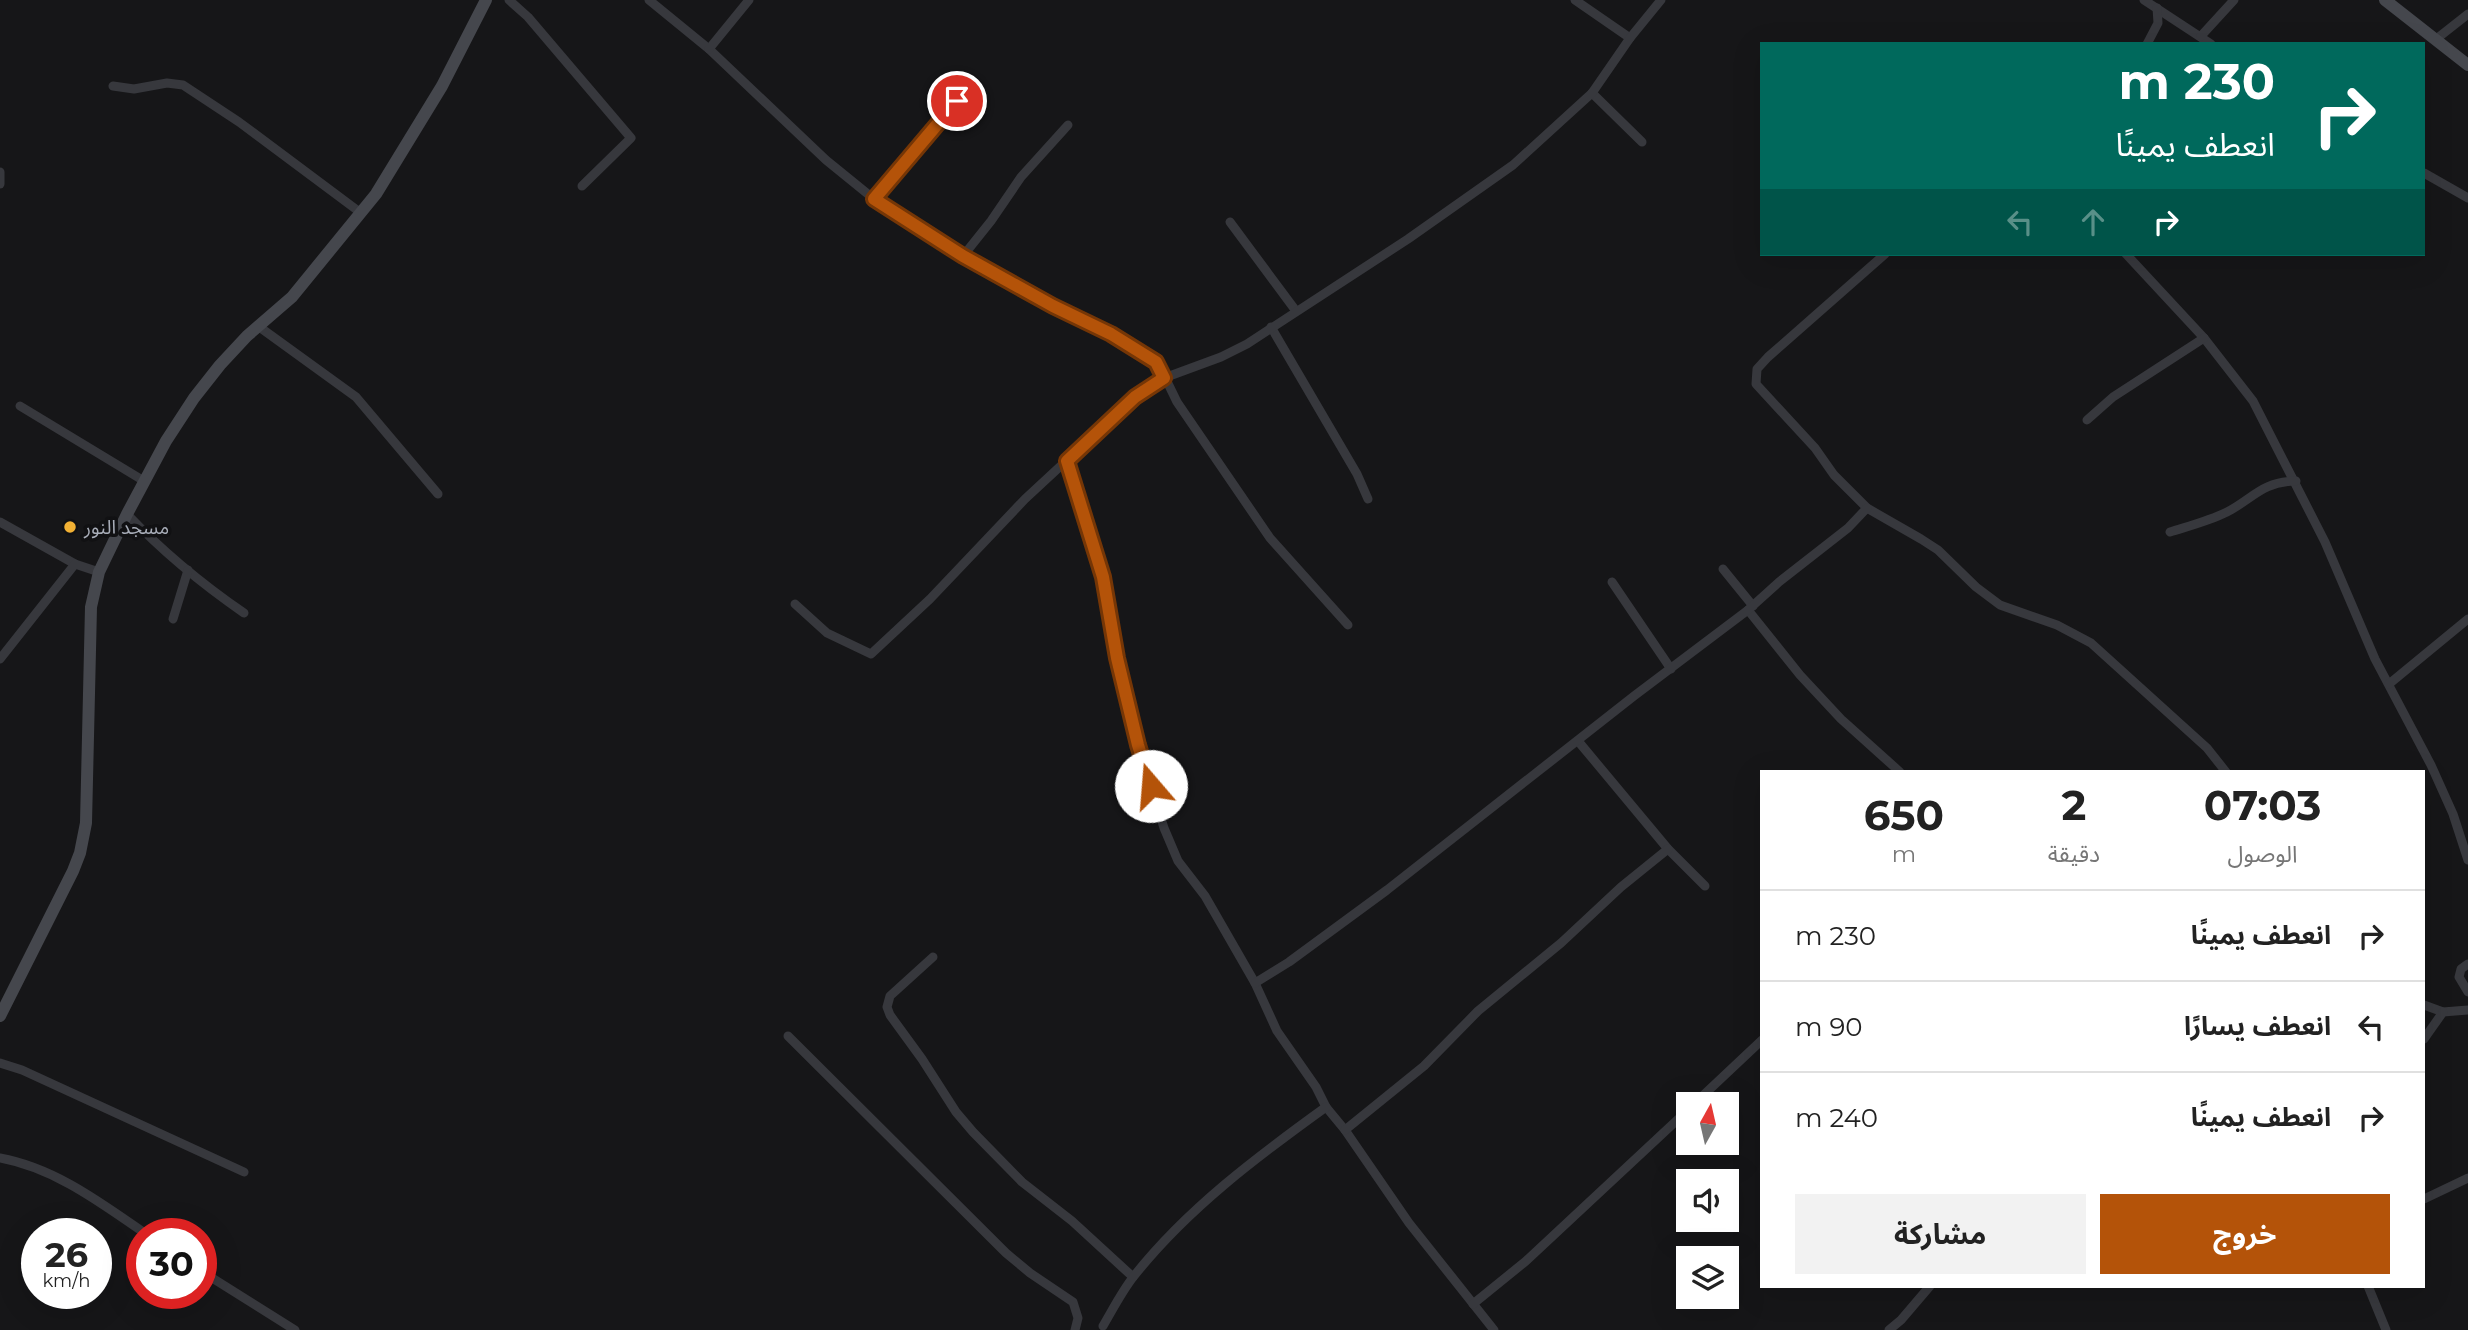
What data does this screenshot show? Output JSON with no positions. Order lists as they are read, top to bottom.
{
  "places": ["مسجد النور"],
  "north": "top",
  "page": {
    "turn": ["230 m", "انعطف يمينًا"],
    "eta": [
      "07:03",
      "الوصول",
      "2",
      "دقيقة",
      "650",
      "m"
    ],
    "list": [
      {
        "name": "انعطف يمينًا",
        "value": "230 m"
      },
      {
        "name": "انعطف يسارًا",
        "value": "90 m"
      },
      {
        "name": "انعطف يمينًا",
        "value": "240 m"
      }
    ],
    "buttons": ["خروج", "مشاركة"],
    "speed": "26 km/h",
    "limit": "30"
  }
}
